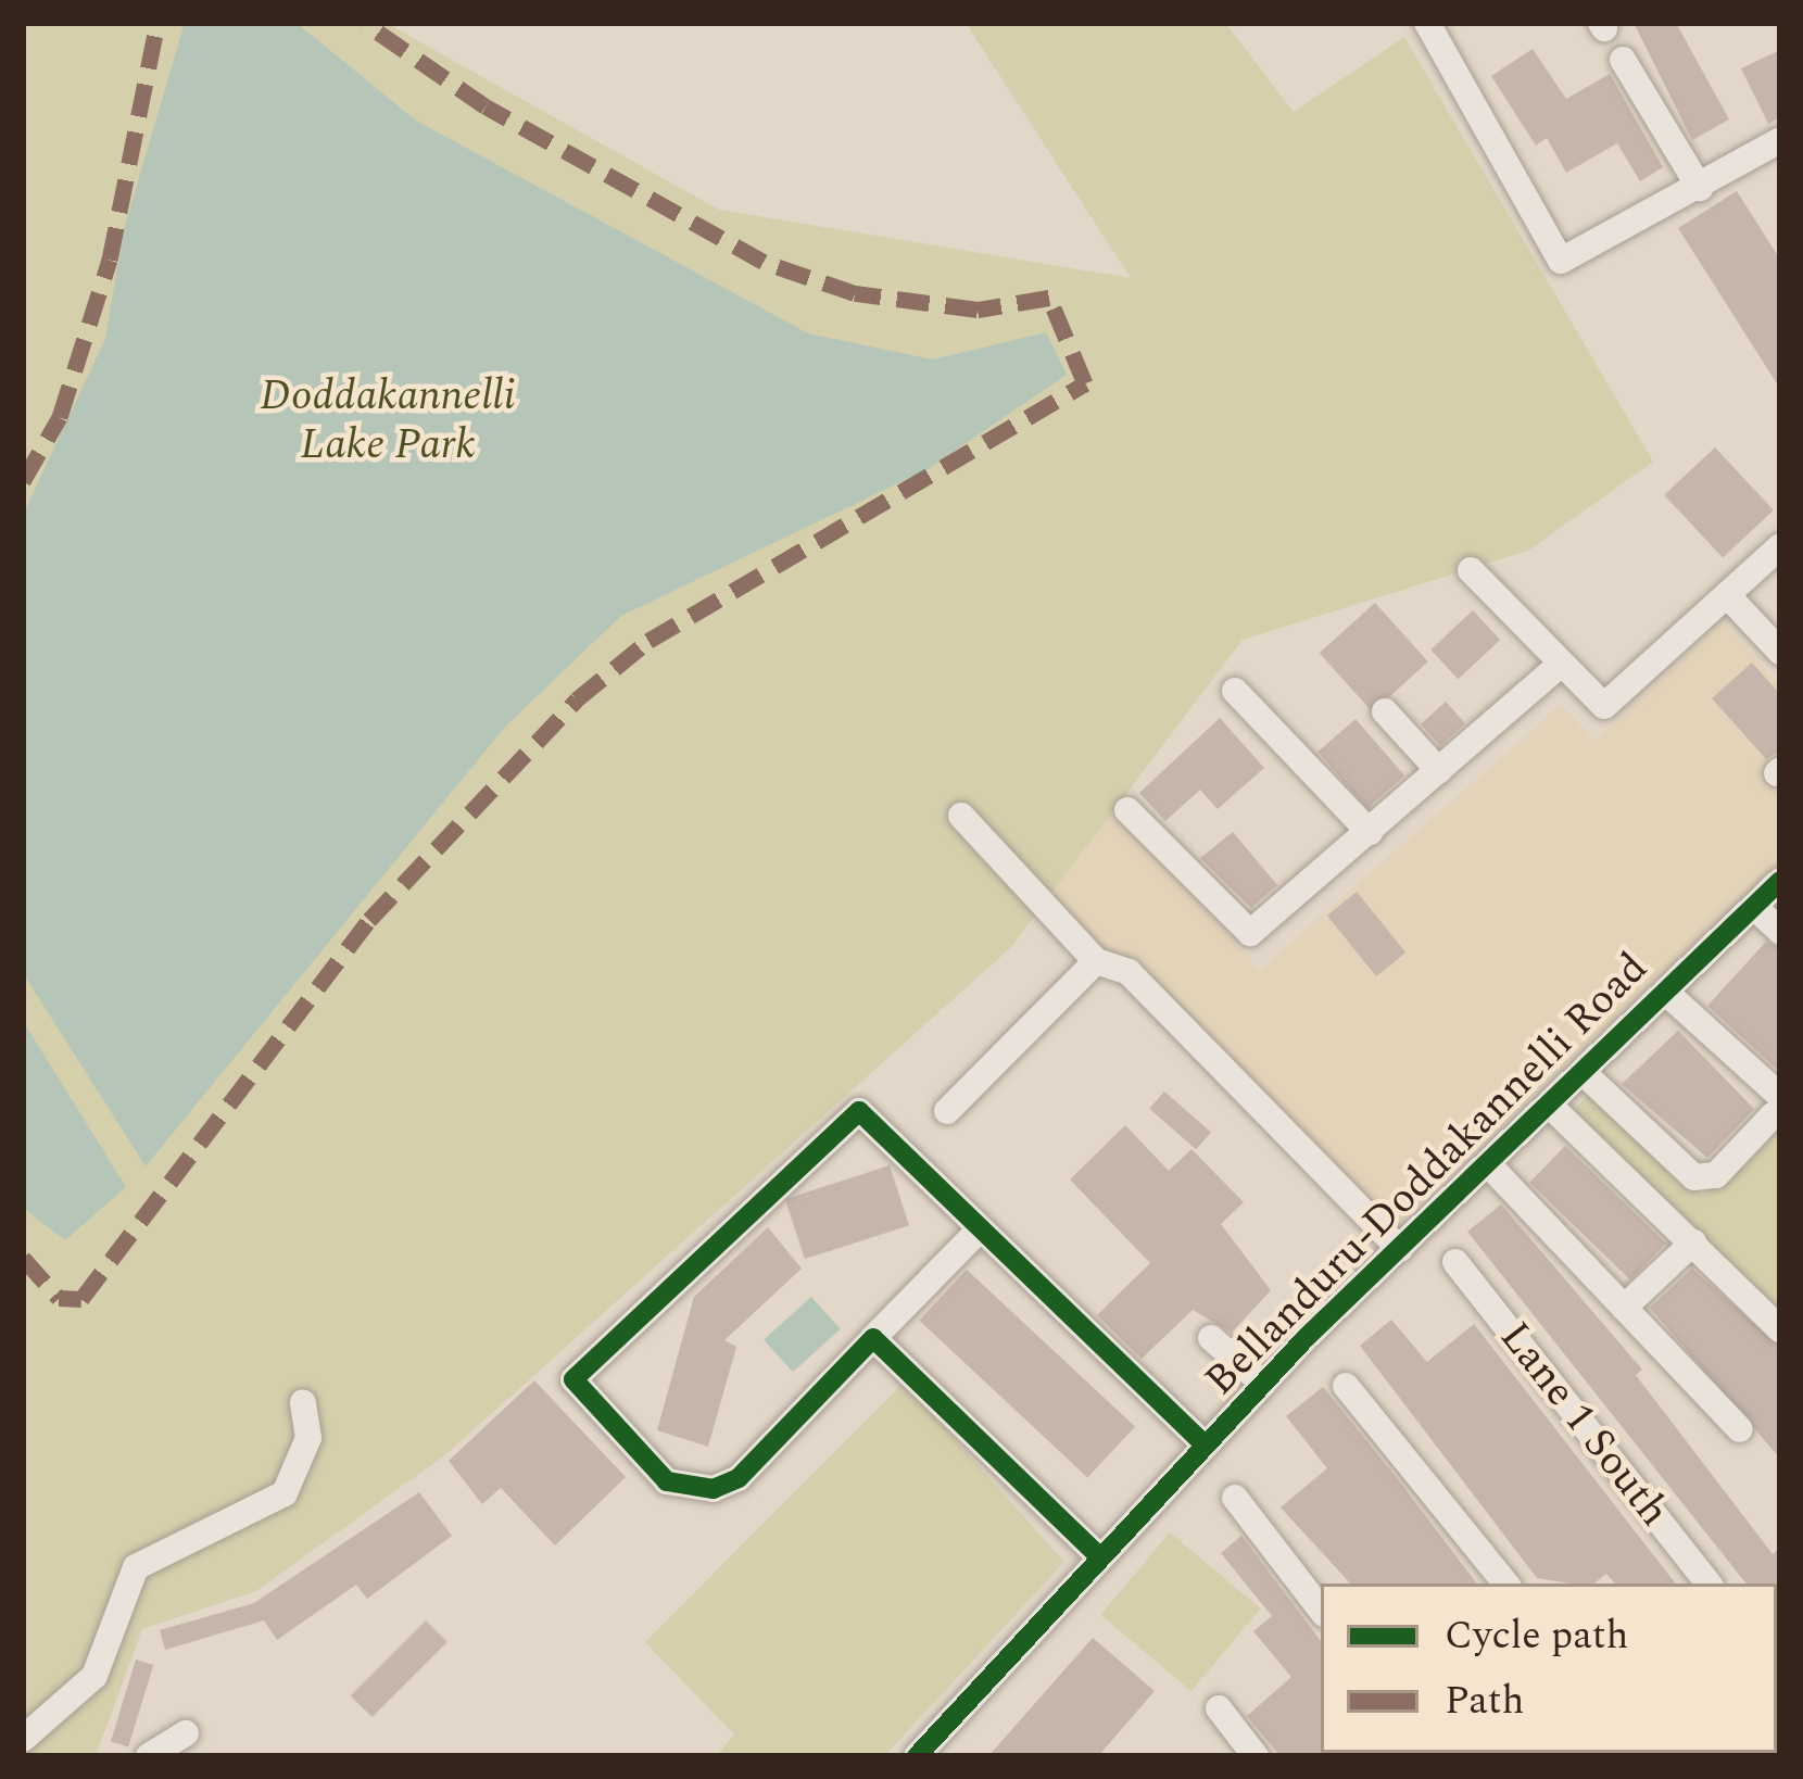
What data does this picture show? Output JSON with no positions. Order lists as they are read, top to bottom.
{
  "streets": {
    "street": ["Bellanduru-Doddakannelli Road", "Lane 1 South"]
  },
  "parks": ["Doddakannelli Lake Park"],
  "legend": ["Cycle path", "Path"]
}
